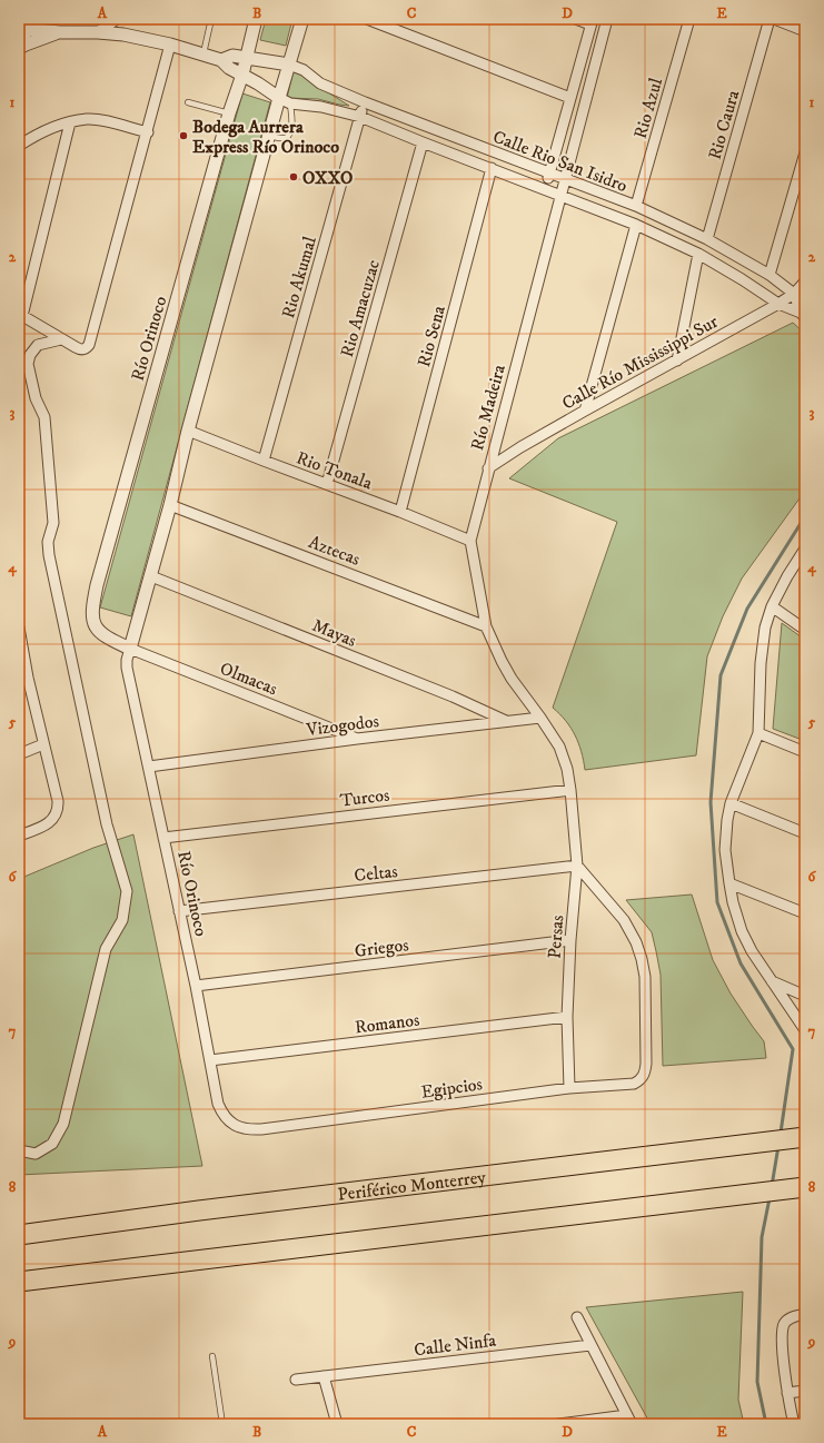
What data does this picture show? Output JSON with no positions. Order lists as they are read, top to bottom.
{
  "streets": {
    "highway": ["Periférico Monterrey"],
    "street": [
      "Rio Azul",
      "Rio Caura",
      "Calle Rio San Isidro",
      "Rio Akumal",
      "Rio Amacuzac",
      "Rio Sena",
      "Río Orinoco",
      "Calle Río Mississippi Sur",
      "Río Madeira",
      "Rio Tonala",
      "Aztecas",
      "Mayas",
      "Olmacas",
      "Vizogodos",
      "Turcos",
      "Celtas",
      "Persas",
      "Griegos",
      "Romanos",
      "Egipcios",
      "Calle Ninfa"
    ]
  },
  "crossings": [
    ["Rio Azul", "Calle Rio San Isidro"],
    ["Rio Caura", "Calle Rio San Isidro"],
    ["Calle Rio San Isidro", "Rio Akumal"],
    ["Calle Rio San Isidro", "Rio Amacuzac"],
    ["Calle Rio San Isidro", "Rio Sena"],
    ["Calle Rio San Isidro", "Río Orinoco"],
    ["Calle Rio San Isidro", "Calle Río Mississippi Sur"],
    ["Calle Rio San Isidro", "Río Madeira"],
    ["Rio Akumal", "Rio Tonala"],
    ["Rio Amacuzac", "Rio Tonala"],
    ["Rio Sena", "Rio Tonala"],
    ["Río Orinoco", "Rio Tonala"],
    ["Río Orinoco", "Aztecas"],
    ["Río Orinoco", "Mayas"],
    ["Río Orinoco", "Olmacas"],
    ["Río Orinoco", "Vizogodos"],
    ["Río Orinoco", "Turcos"],
    ["Río Orinoco", "Celtas"],
    ["Río Orinoco", "Griegos"],
    ["Río Orinoco", "Romanos"],
    ["Río Orinoco", "Egipcios"],
    ["Calle Río Mississippi Sur", "Río Madeira"],
    ["Río Madeira", "Rio Tonala"],
    ["Río Madeira", "Aztecas"],
    ["Río Madeira", "Vizogodos"],
    ["Río Madeira", "Turcos"],
    ["Río Madeira", "Persas"],
    ["Mayas", "Vizogodos"],
    ["Olmacas", "Vizogodos"],
    ["Turcos", "Persas"],
    ["Celtas", "Persas"],
    ["Celtas", "Egipcios"],
    ["Persas", "Griegos"],
    ["Persas", "Romanos"],
    ["Persas", "Egipcios"]
  ],
  "places": ["Bodega Aurrera Express Río Orinoco", "OXXO"],
  "grid": {
    "columns": [
      "A",
      "B",
      "C",
      "D",
      "E"
    ],
    "rows": [
      "1",
      "2",
      "3",
      "4",
      "5",
      "6",
      "7",
      "8",
      "9"
    ]
  }
}
